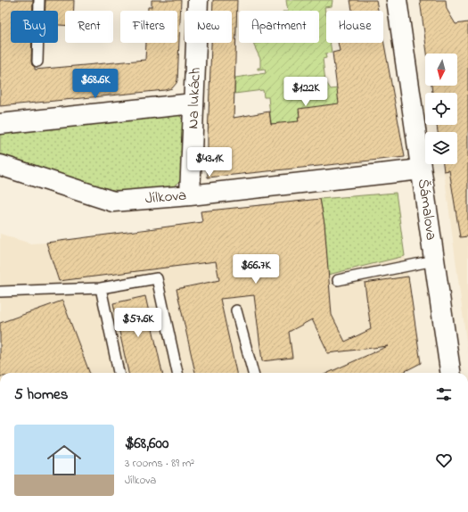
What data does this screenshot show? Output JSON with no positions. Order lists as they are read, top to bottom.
{
  "streets": {
    "street": ["Na lukách", "Jílkova", "Šámalova"]
  },
  "crossings": [
    ["Na lukách", "Jílkova"],
    ["Jílkova", "Šámalova"]
  ],
  "north": "bottom",
  "page": {
    "chip": [
      "Buy",
      "Rent",
      "Filters",
      "New",
      "Apartment",
      "House"
    ],
    "price": [
      "$68.6K",
      "$122K",
      "$43.1K",
      "$66.7K",
      "$57.6K"
    ],
    "heading": "5 homes",
    "list": [
      {
        "name": "$68,600",
        "note": "3 rooms · 89 m² · Jílkova"
      }
    ]
  }
}
